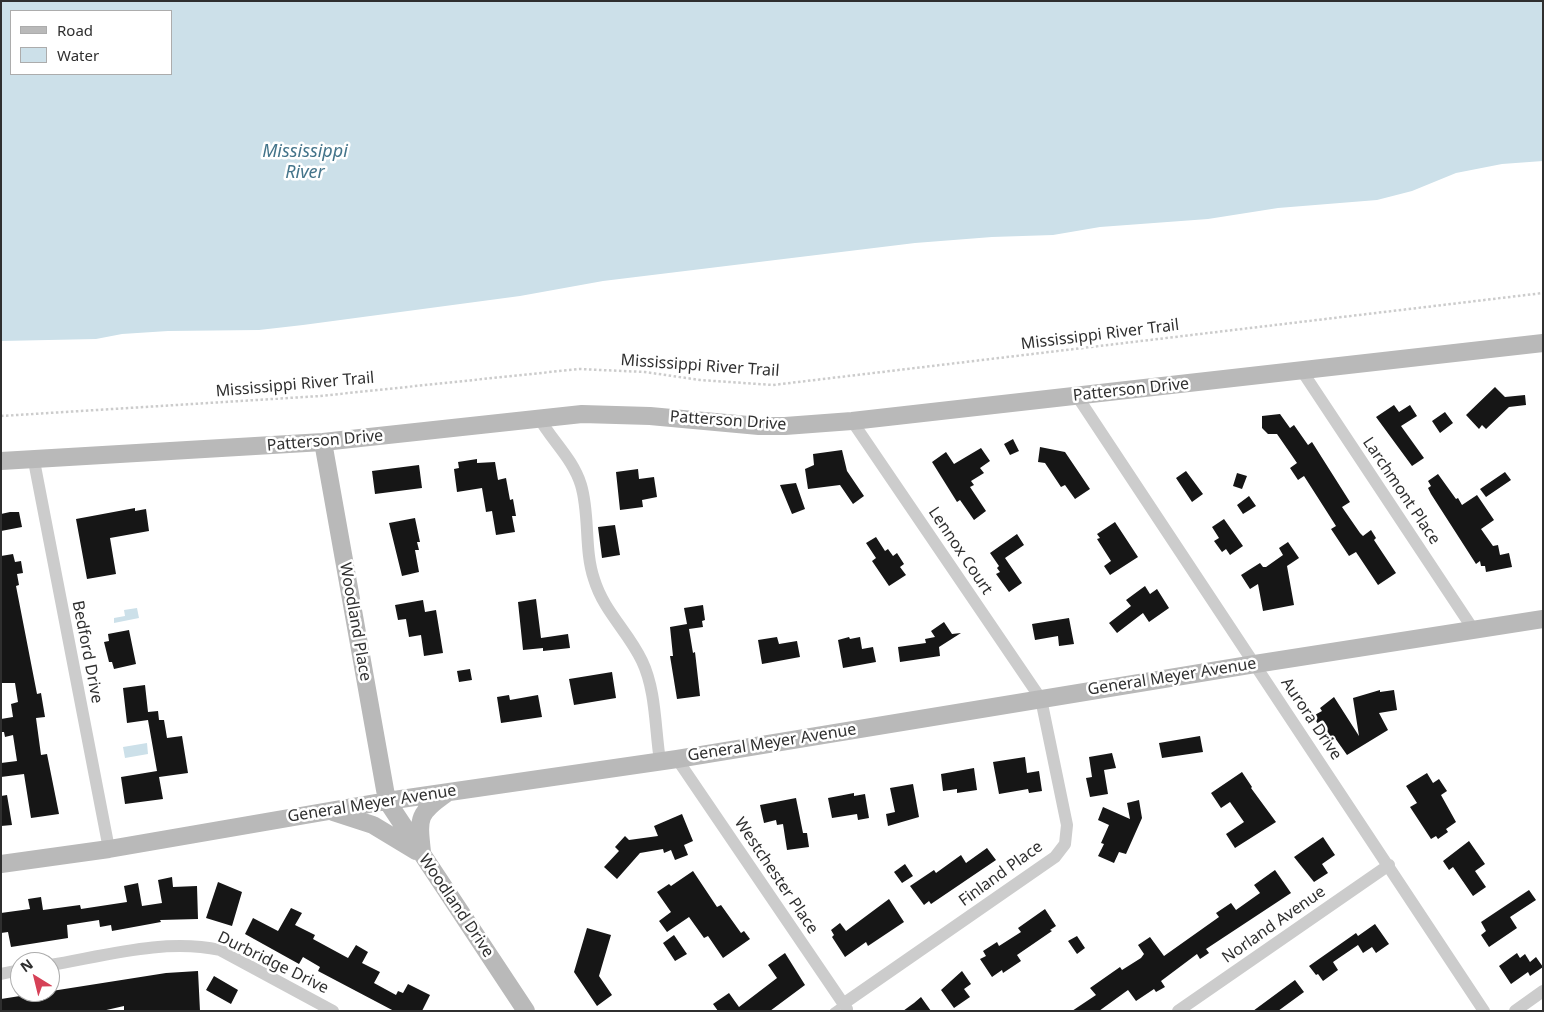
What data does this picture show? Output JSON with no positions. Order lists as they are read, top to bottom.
{
  "streets": {
    "street": [
      "Patterson Drive",
      "Larchmont Place",
      "Lennox Court",
      "Woodland Place",
      "Bedford Drive",
      "General Meyer Avenue",
      "Aurora Drive",
      "Finland Place",
      "Westchester Place",
      "Woodland Drive",
      "Norland Avenue",
      "Durbridge Drive"
    ],
    "path": ["Mississippi River Trail"]
  },
  "crossings": [
    ["Patterson Drive", "Larchmont Place"],
    ["Patterson Drive", "Lennox Court"],
    ["Patterson Drive", "Woodland Place"],
    ["Patterson Drive", "Bedford Drive"],
    ["Patterson Drive", "Aurora Drive"],
    ["Patterson Drive", "Westchester Place"],
    ["Larchmont Place", "General Meyer Avenue"],
    ["Lennox Court", "General Meyer Avenue"],
    ["Lennox Court", "Finland Place"],
    ["Woodland Place", "General Meyer Avenue"],
    ["Woodland Place", "Woodland Drive"],
    ["Bedford Drive", "General Meyer Avenue"],
    ["General Meyer Avenue", "Aurora Drive"],
    ["General Meyer Avenue", "Finland Place"],
    ["General Meyer Avenue", "Westchester Place"],
    ["General Meyer Avenue", "Woodland Drive"],
    ["Aurora Drive", "Norland Avenue"],
    ["Finland Place", "Westchester Place"]
  ],
  "water": ["Mississippi River"],
  "legend": ["Road", "Water"],
  "north": "top left"
}
